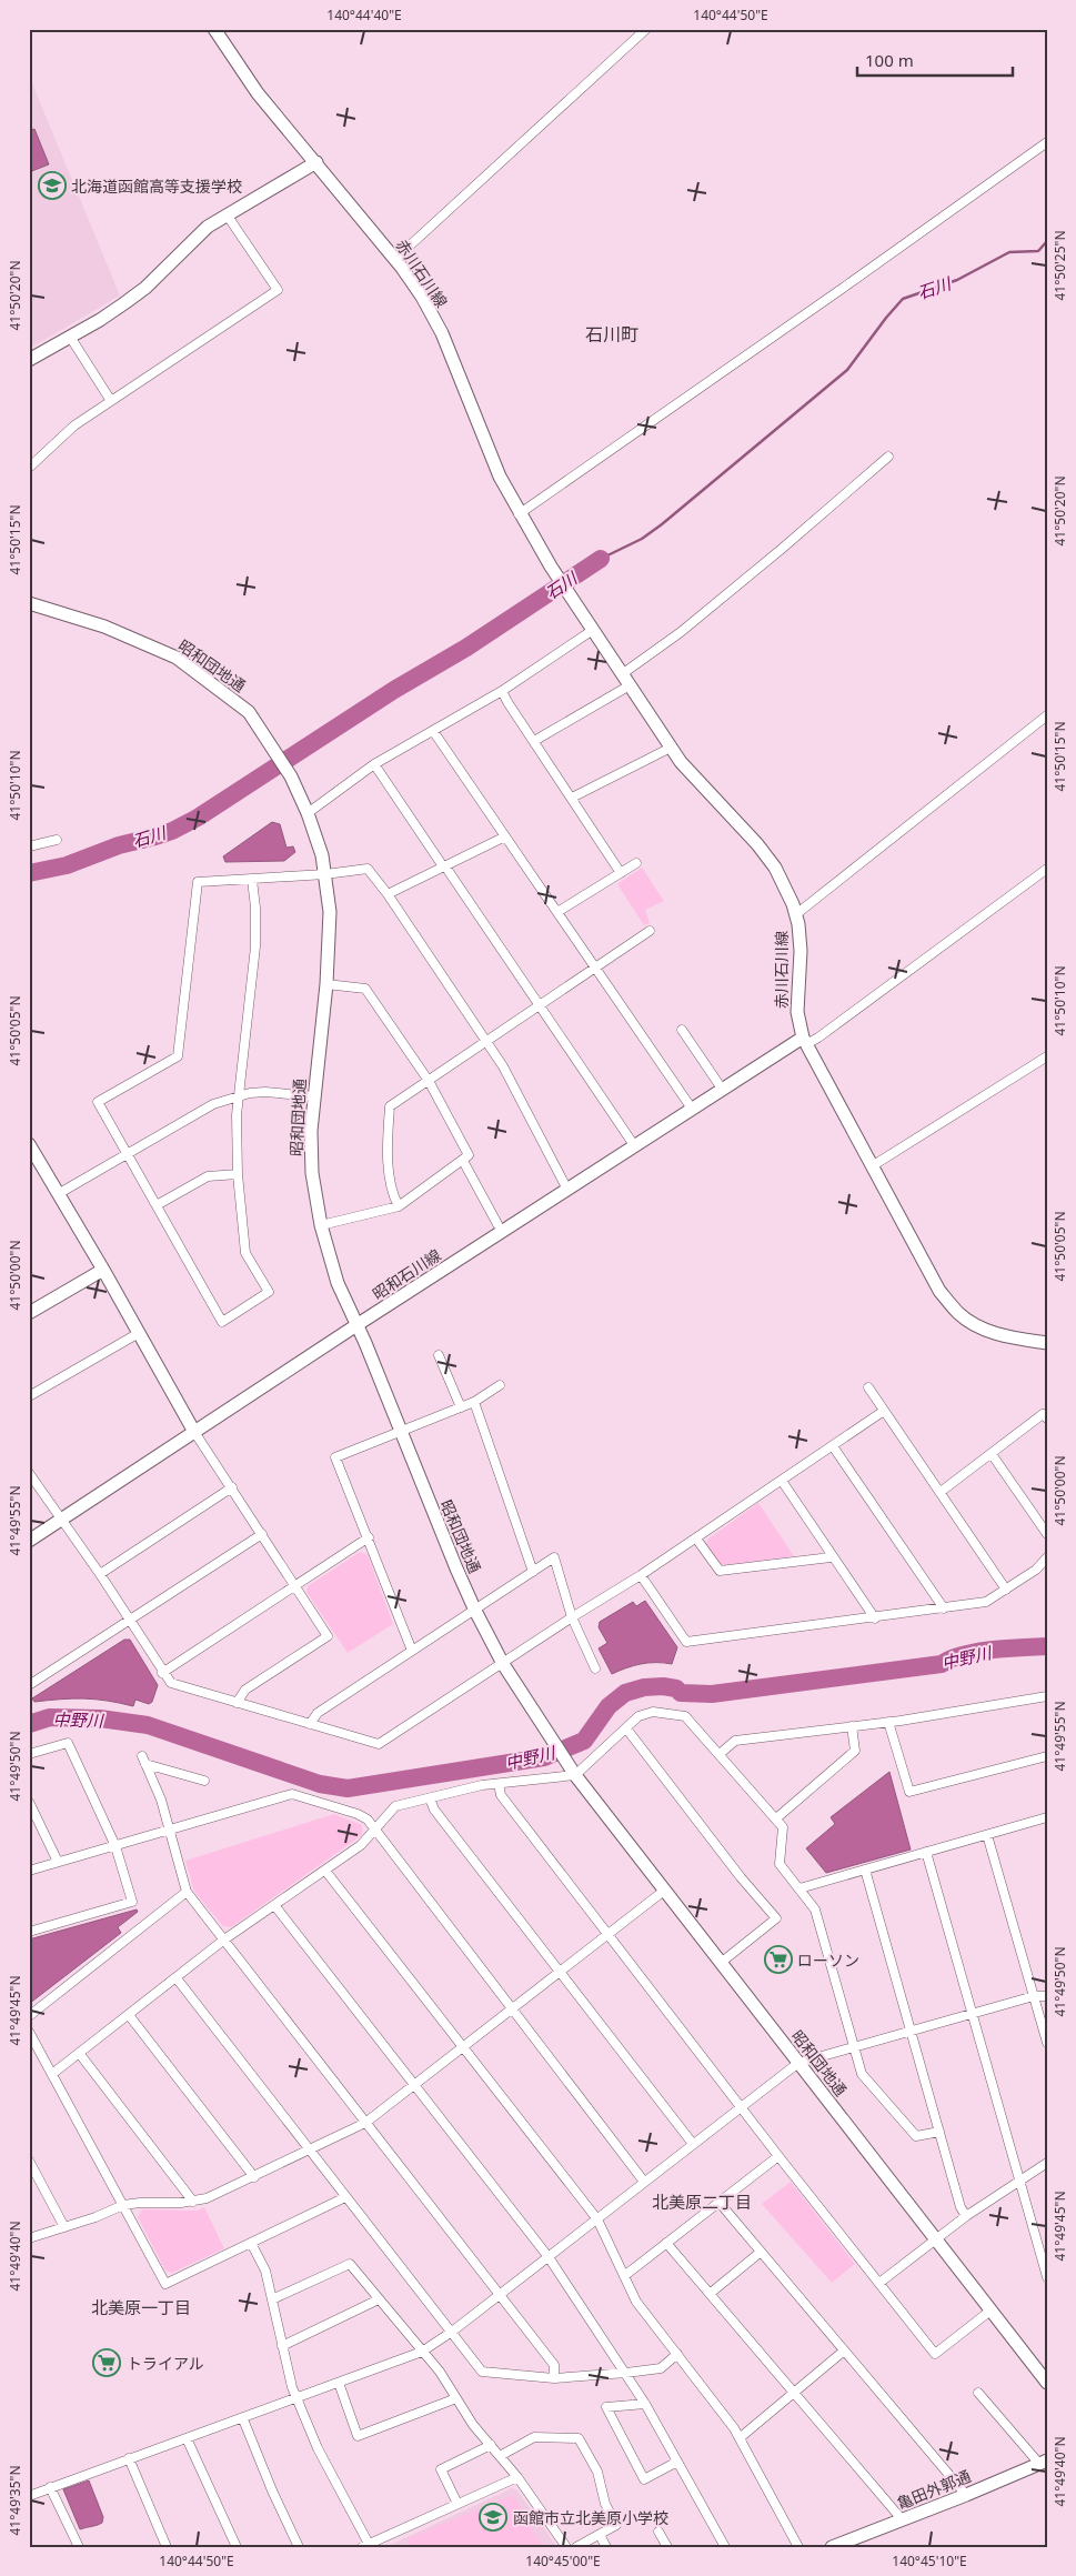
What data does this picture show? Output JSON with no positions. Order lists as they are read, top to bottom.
{
  "streets": {
    "street": [
      "赤川石川線",
      "昭和団地通",
      "昭和石川線",
      "亀田外郭通"
    ]
  },
  "crossings": [
    ["赤川石川線", "昭和石川線"],
    ["昭和団地通", "昭和石川線"]
  ],
  "districts": ["石川町", "北美原二丁目", "北美原一丁目"],
  "water": ["石川", "中野川"],
  "places": {
    "school or university": ["北海道函館高等支援学校", "函館市立北美原小学校"],
    "supermarket": ["ローソン", "トライアル"]
  },
  "scale_bar": "100 m",
  "coordinates": [
    "140°44'40\"E",
    "140°44'50\"E",
    "41°50'25\"N",
    "41°50'20\"N",
    "41°50'15\"N",
    "41°50'10\"N",
    "41°50'05\"N",
    "41°50'00\"N",
    "41°49'55\"N",
    "41°49'50\"N",
    "41°49'45\"N",
    "41°49'40\"N",
    "41°49'35\"N",
    "140°45'00\"E",
    "140°45'10\"E"
  ]
}
